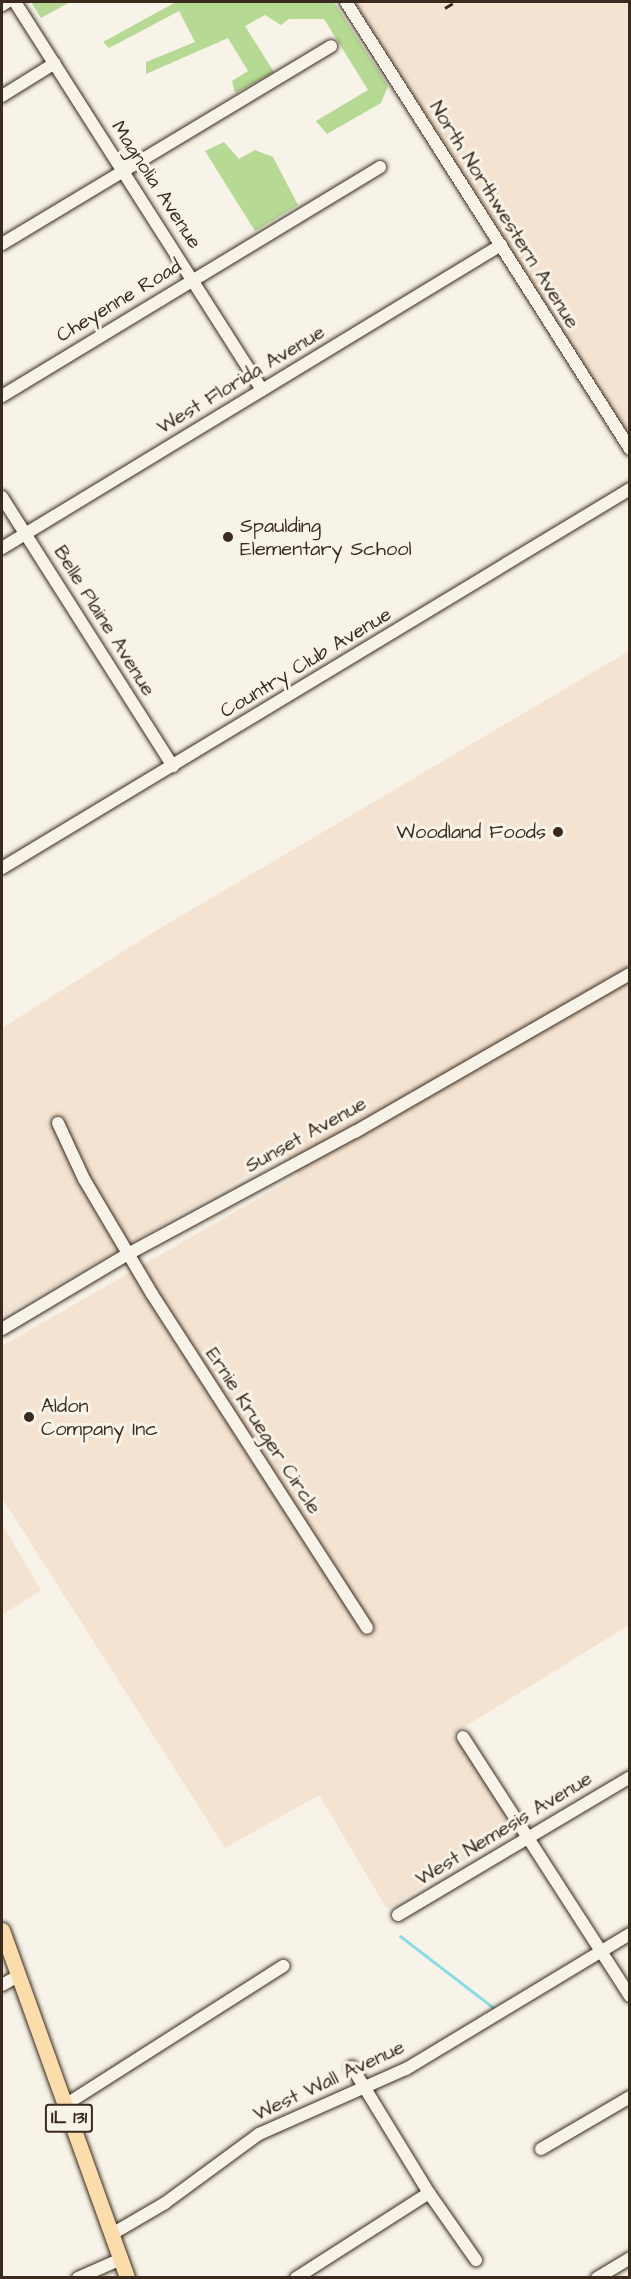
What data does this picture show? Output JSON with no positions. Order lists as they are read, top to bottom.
{
  "streets": {
    "main road": ["IL 131"],
    "street": [
      "Magnolia Avenue",
      "North Northwestern Avenue",
      "Cheyenne Road",
      "West Florida Avenue",
      "Belle Plaine Avenue",
      "Country Club Avenue",
      "Sunset Avenue",
      "Ernie Krueger Circle",
      "West Nemesis Avenue",
      "West Wall Avenue"
    ]
  },
  "crossings": [
    ["Magnolia Avenue", "Cheyenne Road"],
    ["Magnolia Avenue", "West Florida Avenue"],
    ["North Northwestern Avenue", "West Florida Avenue"],
    ["West Florida Avenue", "Belle Plaine Avenue"],
    ["Belle Plaine Avenue", "Country Club Avenue"],
    ["Sunset Avenue", "Ernie Krueger Circle"],
    ["West Wall Avenue", "IL 131"]
  ],
  "places": ["Spaulding Elementary School", "Woodland Foods", "Aldon Company Inc"]
}
